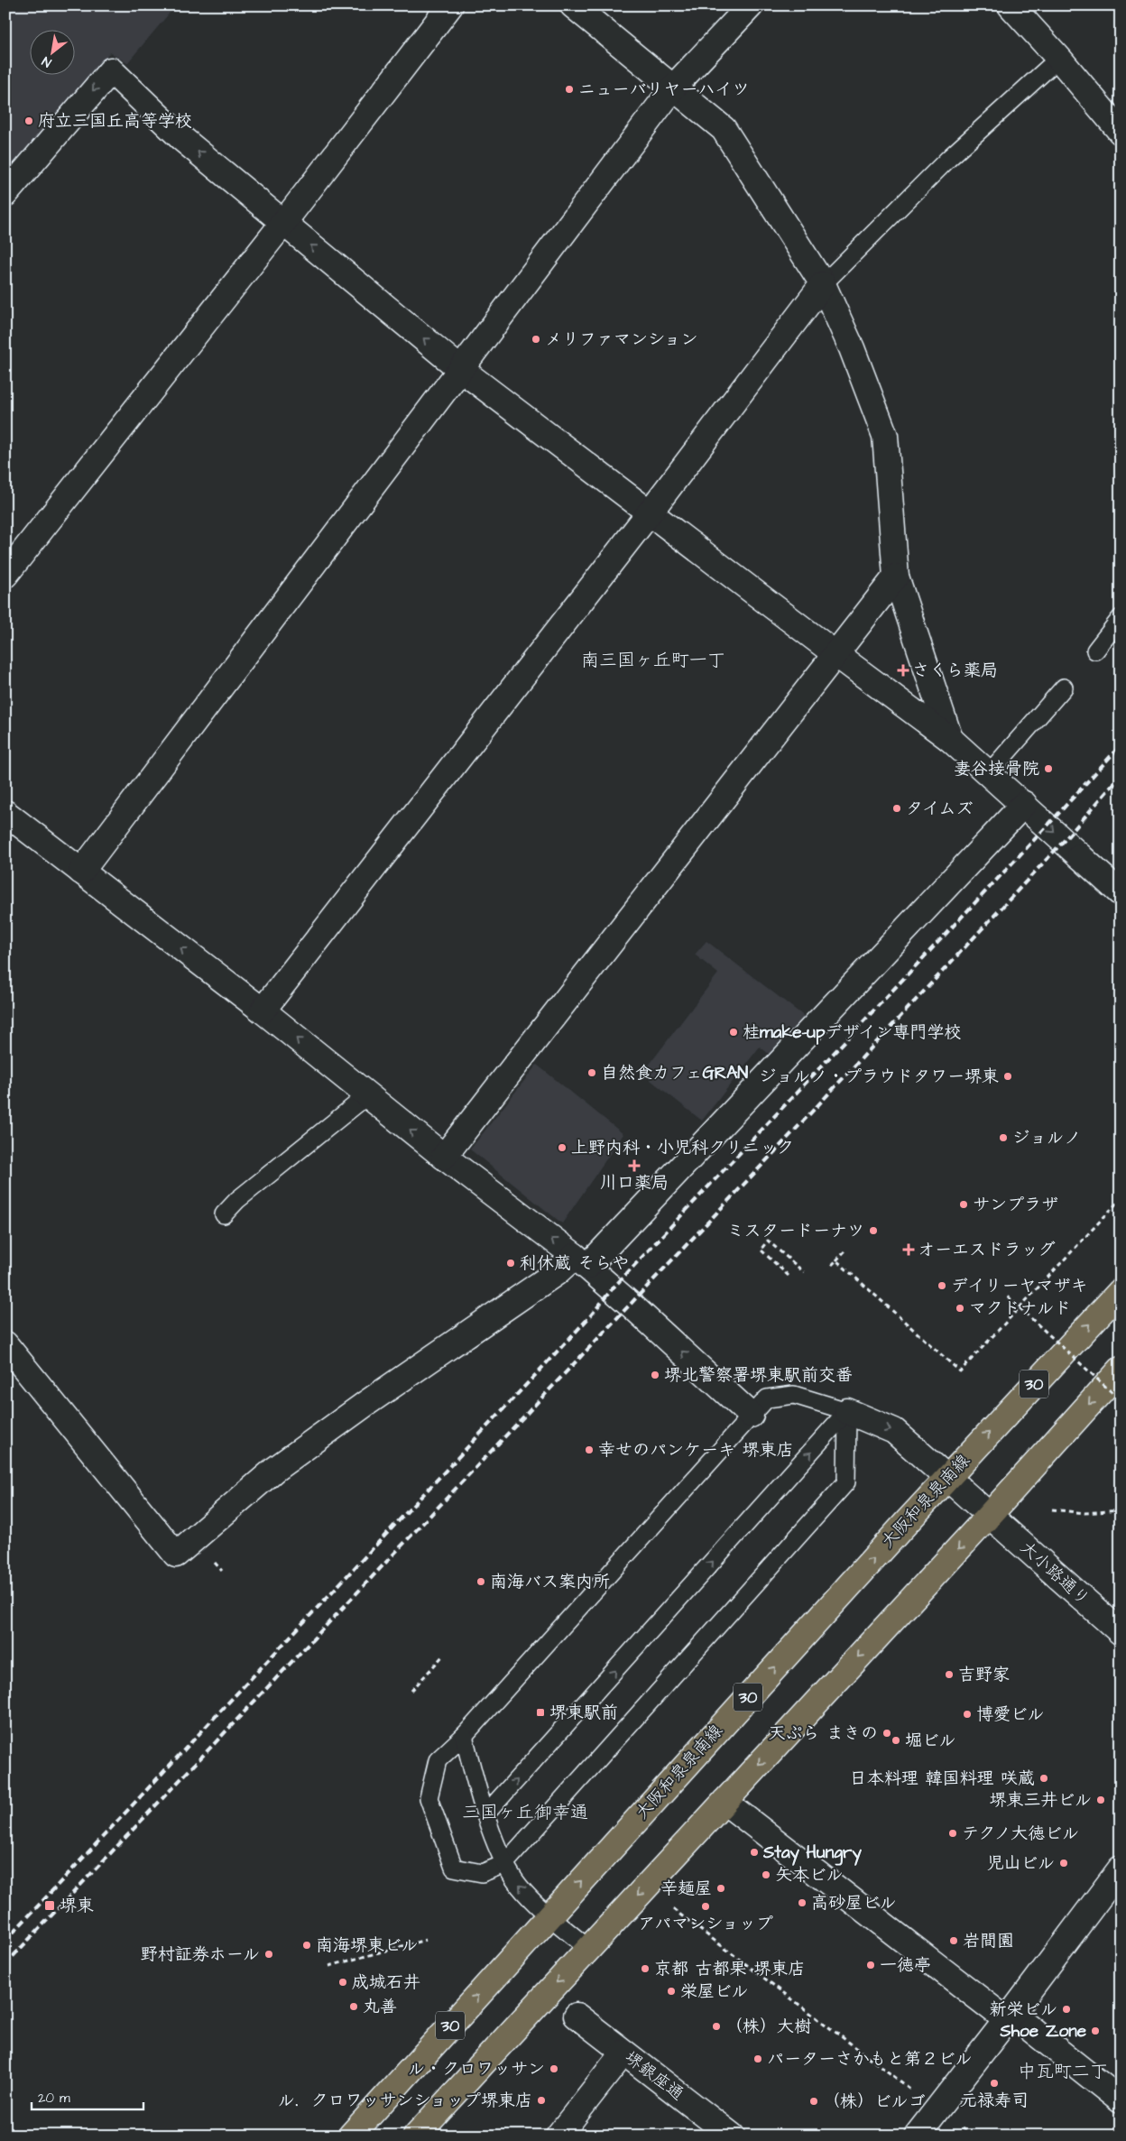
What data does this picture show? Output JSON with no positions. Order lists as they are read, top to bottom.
{
  "streets": {
    "main road": ["30", "大阪和泉泉南線"],
    "street": ["大小路通り", "堺銀座通"]
  },
  "crossings": [
    ["大阪和泉泉南線", "大小路通り"]
  ],
  "districts": ["南三国ヶ丘町一丁", "三国ヶ丘御幸通", "中瓦町二丁"],
  "places": {
    "other": [
      "ニューバリヤーハイツ",
      "府立三国丘高等学校",
      "メリファマンション",
      "妻谷接骨院",
      "タイムズ",
      "桂make-upデザイン専門学校",
      "自然食カフェGRAN",
      "ジョルノ・プラウドタワー堺東",
      "ジョルノ",
      "上野内科・小児科クリニック",
      "サンプラザ",
      "ミスタードーナツ",
      "利休蔵 そらや",
      "デイリーヤマザキ",
      "マクドナルド",
      "堺北警察署堺東駅前交番",
      "幸せのパンケーキ 堺東店",
      "南海バス案内所",
      "吉野家",
      "博愛ビル",
      "天ぷら まきの",
      "堀ビル",
      "日本料理 韓国料理 咲蔵",
      "堺東三井ビル",
      "テクノ大徳ビル",
      "Stay Hungry",
      "児山ビル",
      "矢本ビル",
      "辛麺屋",
      "高砂屋ビル",
      "アパマンショップ",
      "岩間園",
      "南海堺東ビル",
      "野村証券ホール",
      "一徳亭",
      "京都 古都果 堺東店",
      "成城石井",
      "栄屋ビル",
      "丸善",
      "新栄ビル",
      "（株）大樹",
      "Shoe Zone",
      "パーターさかもと第２ビル",
      "ル・クロワッサン",
      "元禄寿司",
      "ル．クロワッサンショップ堺東店",
      "（株）ビルゴ"
    ],
    "health": ["さくら薬局", "川口薬局", "オーエスドラッグ"],
    "transit": ["堺東駅前", "堺東"]
  },
  "scale_bar": "20 m",
  "north": "bottom left"
}
